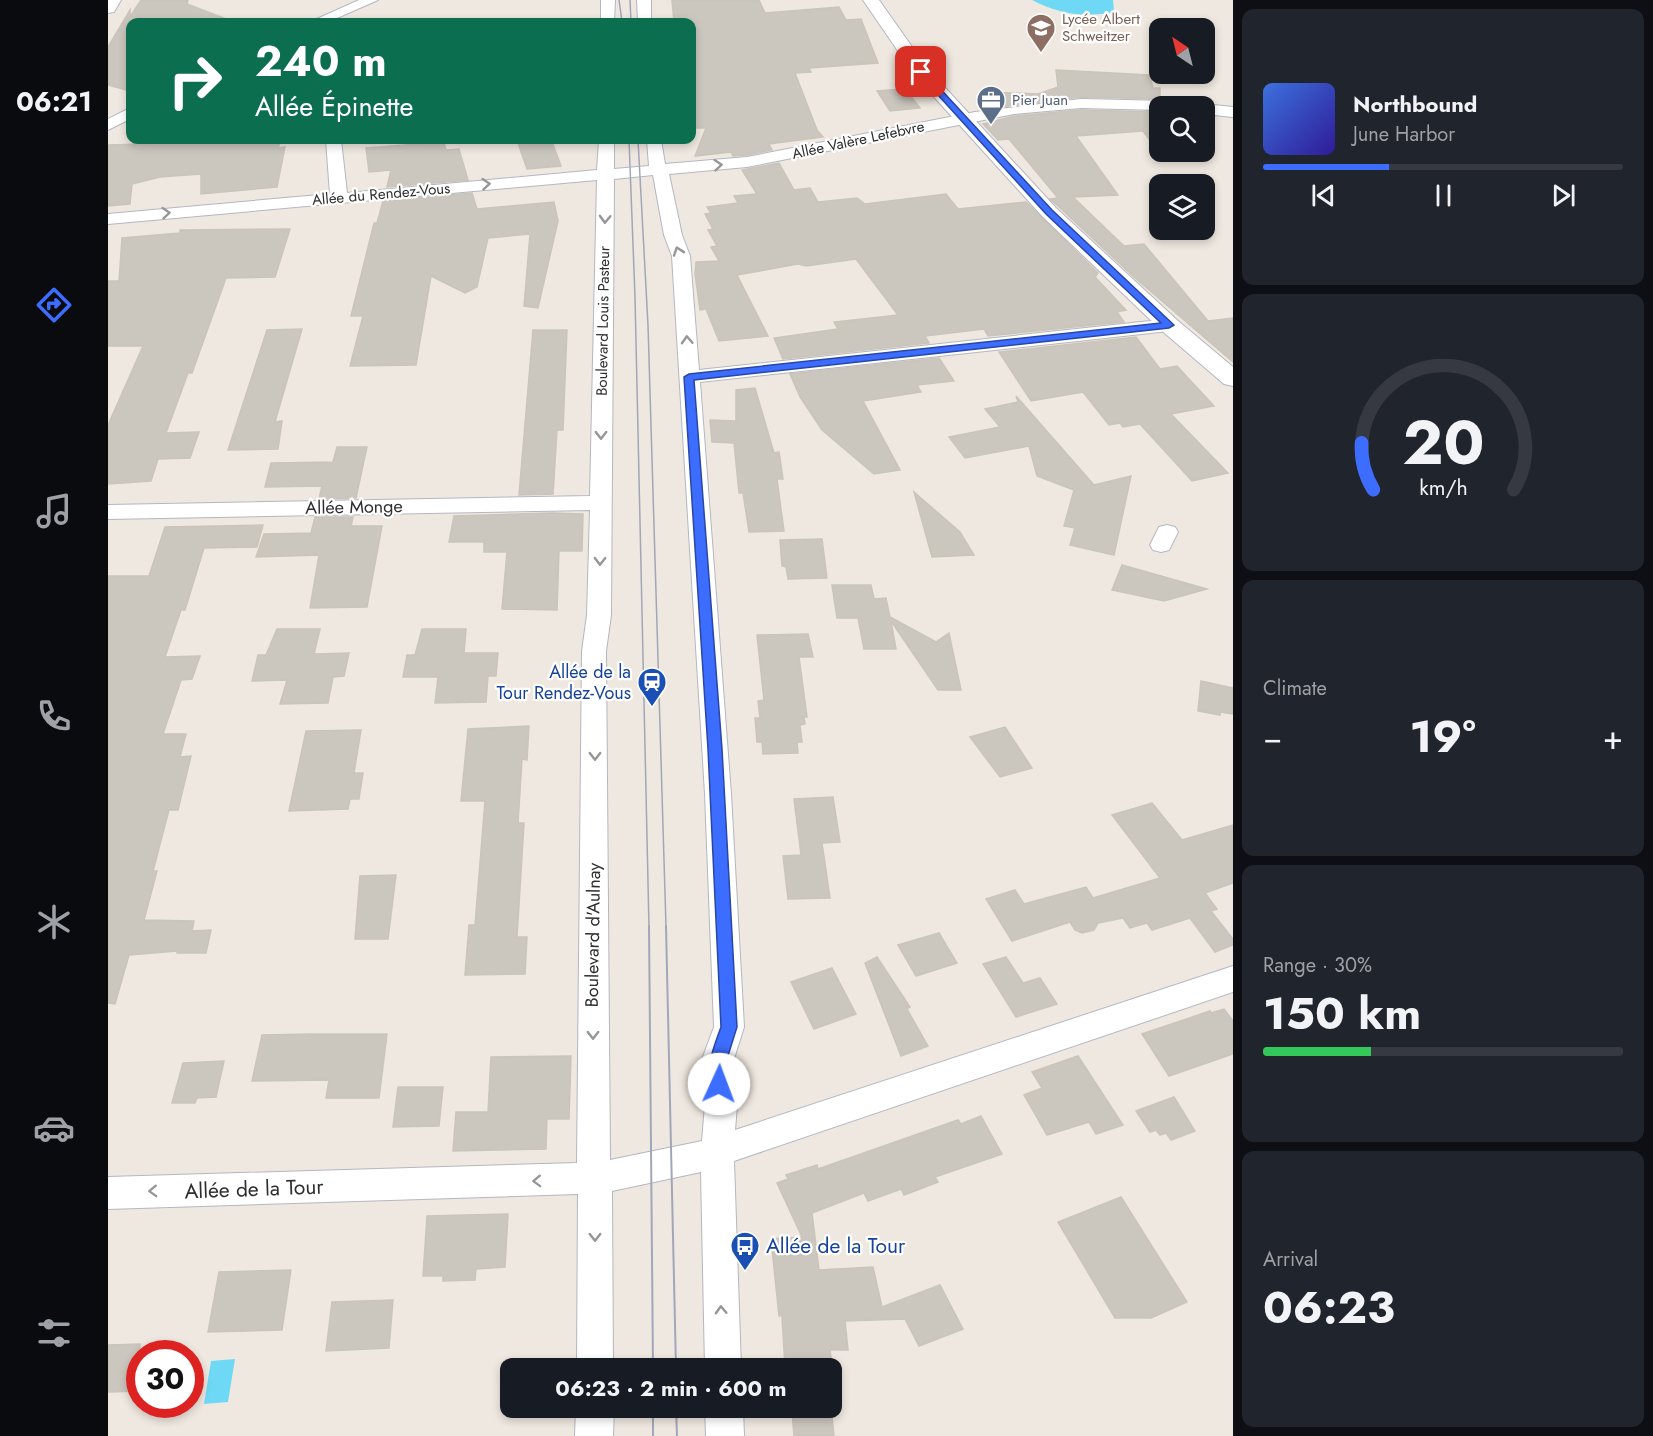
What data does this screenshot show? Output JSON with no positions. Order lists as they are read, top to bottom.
{
  "streets": {
    "street": [
      "Allée Valère Lefebvre",
      "Allée du Rendez-Vous",
      "Boulevard Louis Pasteur",
      "Allée Monge",
      "Boulevard d'Aulnay",
      "Allée de la Tour"
    ]
  },
  "crossings": [
    ["Allée Valère Lefebvre", "Allée du Rendez-Vous"],
    ["Allée du Rendez-Vous", "Boulevard Louis Pasteur"],
    ["Boulevard Louis Pasteur", "Allée Monge"],
    ["Boulevard Louis Pasteur", "Boulevard d'Aulnay"],
    ["Allée Monge", "Boulevard d'Aulnay"],
    ["Boulevard d'Aulnay", "Allée de la Tour"]
  ],
  "one_way": ["Allée du Rendez-Vous", "Allée de la Tour"],
  "places": {
    "school or university": ["Lycée Albert Schweitzer"],
    "office": ["Pier Juan"],
    "station": ["Allée de la Tour Rendez-Vous"],
    "bus stop": ["Allée de la Tour"]
  },
  "north": "top left",
  "page": {
    "tabs": "06:21",
    "turn": ["240 m", "Allée Épinette"],
    "song": ["Northbound", "June Harbor"],
    "tile": [
      "Climate",
      ["Range · 30%", "150 km"],
      ["Arrival", "06:23"]
    ],
    "heat": ["−", "19°", "+"],
    "limit": "30",
    "trip": "06:23 · 2 min · 600 m",
    "gauge": ["20", "km/h"]
  }
}
